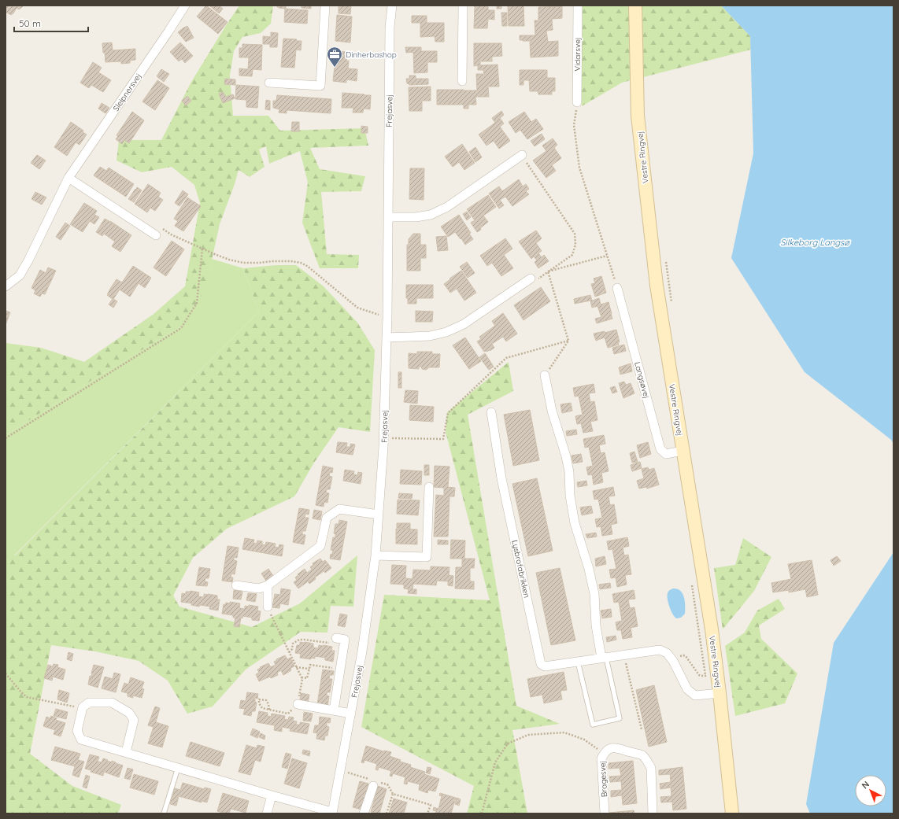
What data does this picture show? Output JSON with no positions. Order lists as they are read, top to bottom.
{
  "streets": {
    "main road": ["Vestre Ringvej"],
    "street": [
      "Vidarsvej",
      "Sleipnersvej",
      "Frejasvej",
      "Langsøvej",
      "Lysbrofabrikken",
      "Bragesvej"
    ]
  },
  "crossings": [
    ["Vestre Ringvej", "Langsøvej"],
    ["Vestre Ringvej", "Lysbrofabrikken"]
  ],
  "water": ["Silkeborg Langsø"],
  "places": {
    "office": ["Dinherbashop"]
  },
  "scale_bar": "50 m",
  "north": "top left"
}
